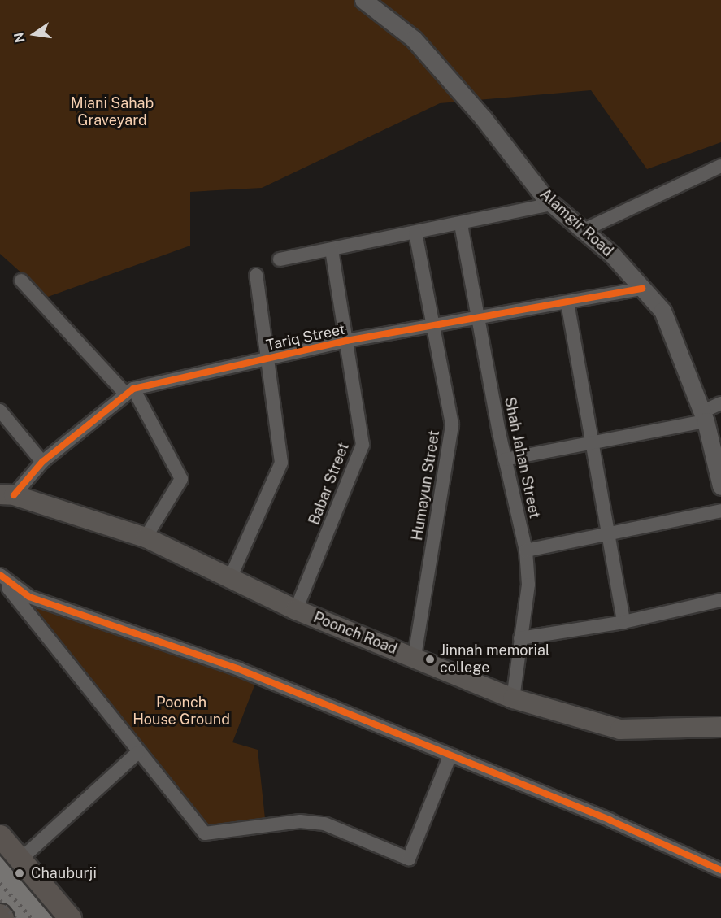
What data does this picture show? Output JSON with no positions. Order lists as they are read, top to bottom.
{
  "streets": {
    "main road": ["Poonch Road"],
    "street": [
      "Alamgir Road",
      "Tariq Street",
      "Shah Jahan Street",
      "Babar Street",
      "Humayun Street"
    ]
  },
  "crossings": [
    ["Alamgir Road", "Tariq Street"],
    ["Tariq Street", "Shah Jahan Street"],
    ["Tariq Street", "Babar Street"],
    ["Tariq Street", "Humayun Street"],
    ["Tariq Street", "Poonch Road"],
    ["Shah Jahan Street", "Poonch Road"],
    ["Babar Street", "Poonch Road"],
    ["Humayun Street", "Poonch Road"]
  ],
  "parks": ["Miani Sahab Graveyard", "Poonch House Ground"],
  "places": ["Jinnah memorial college", "Chauburji"],
  "north": "left"
}
